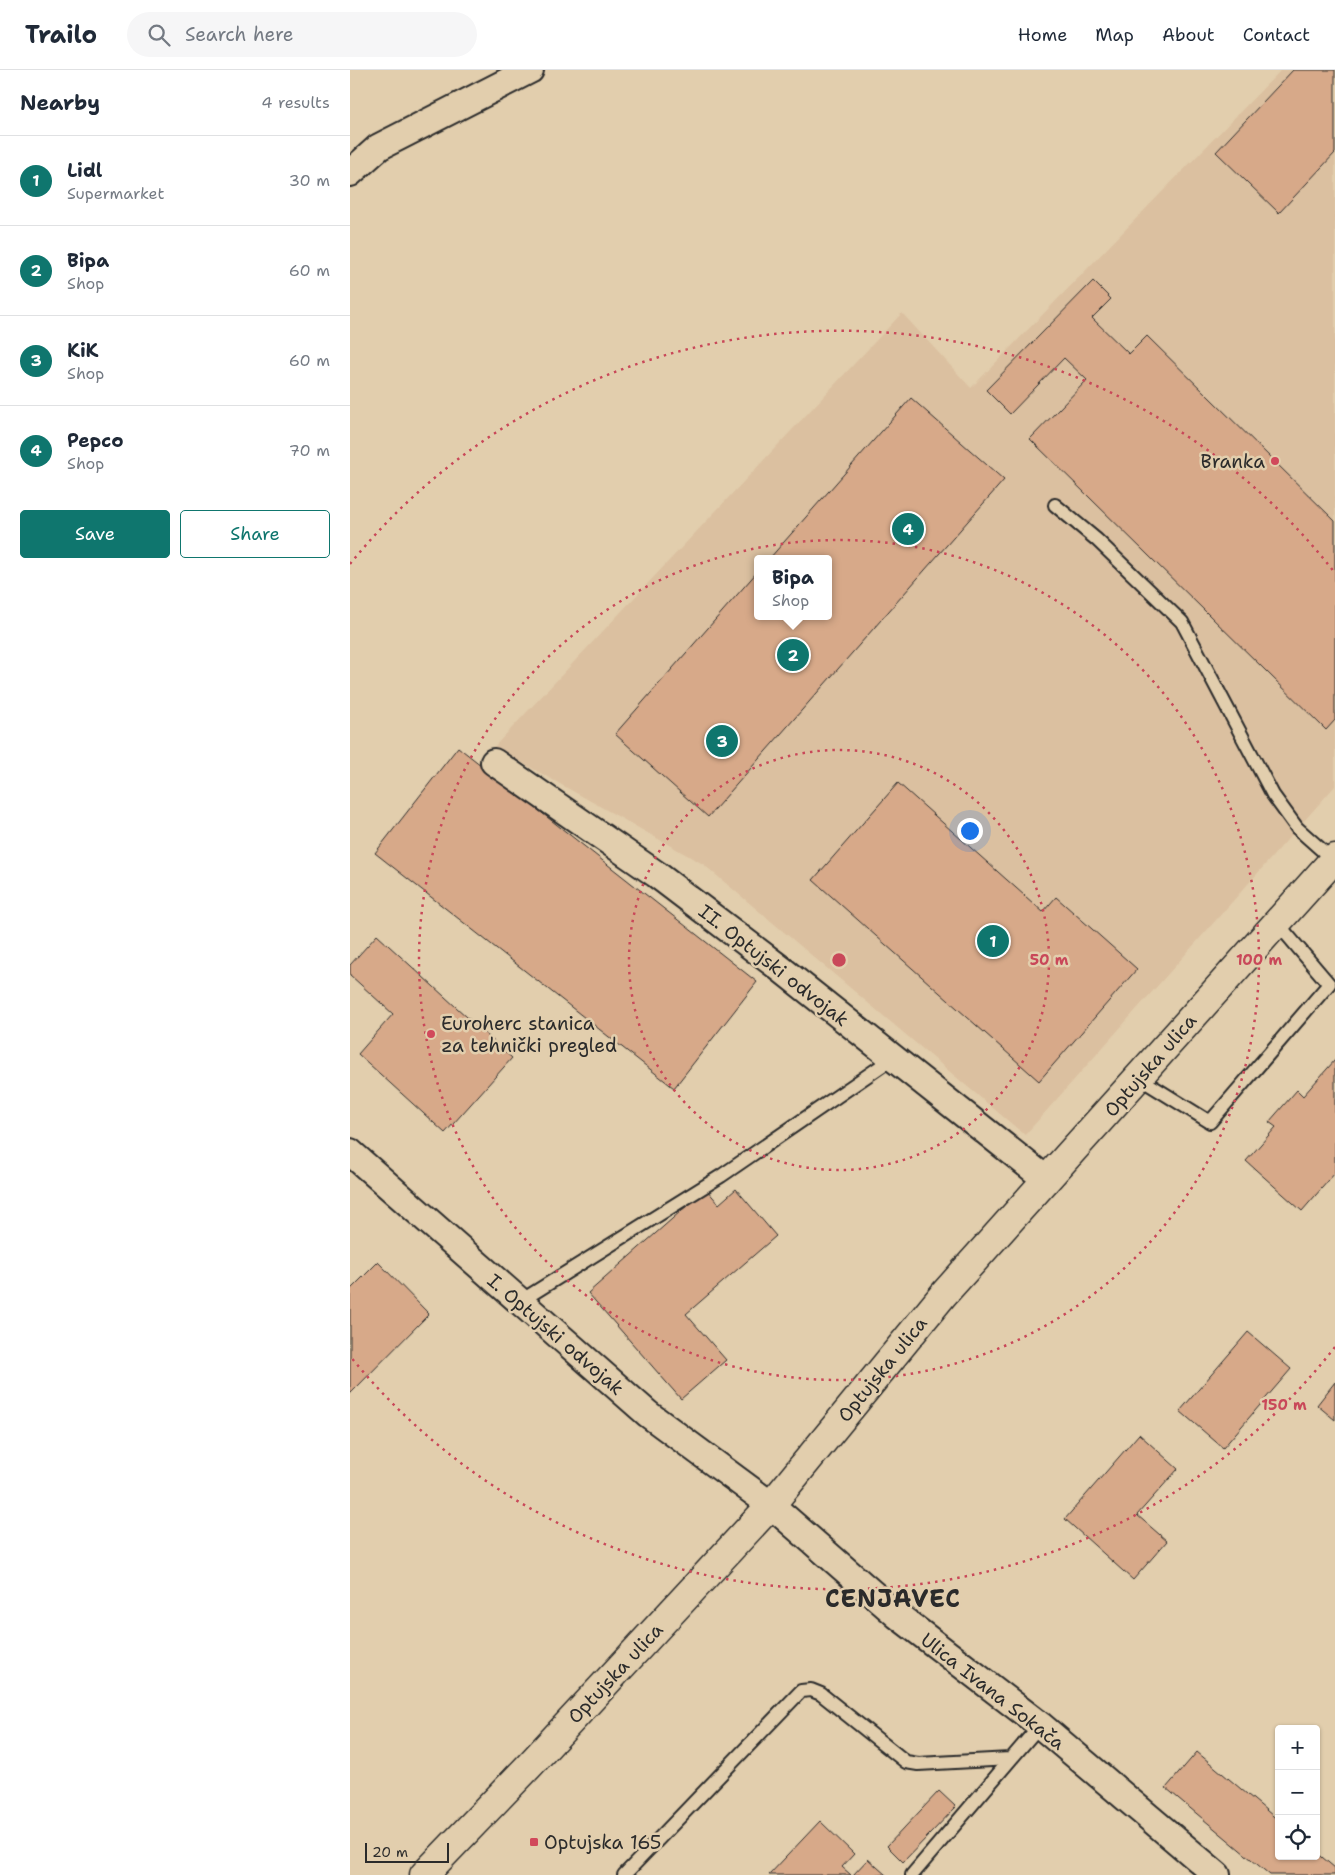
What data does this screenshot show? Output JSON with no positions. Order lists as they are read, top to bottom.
{
  "streets": {
    "main road": ["Optujska ulica"],
    "street": ["II. Optujski odvojak", "I. Optujski odvojak", "Ulica Ivana Sokača"]
  },
  "crossings": [
    ["II. Optujski odvojak", "Optujska ulica"],
    ["Optujska ulica", "I. Optujski odvojak"],
    ["Optujska ulica", "Ulica Ivana Sokača"],
    ["I. Optujski odvojak", "Ulica Ivana Sokača"]
  ],
  "districts": ["CENJAVEC"],
  "places": {
    "other": ["Branka", "Euroherc stanica za tehnički pregled"],
    "transit": ["Optujska 165"]
  },
  "scale_bar": "20 m",
  "page": {
    "header": "Trailo",
    "search": "Search here",
    "nav": [
      "Home",
      "Map",
      "About",
      "Contact"
    ],
    "heading": ["Nearby", "4 results"],
    "list": [
      {
        "mark": "1",
        "name": "Lidl",
        "note": "Supermarket",
        "value": "30 m"
      },
      {
        "mark": "2",
        "name": "Bipa",
        "note": "Shop",
        "value": "60 m"
      },
      {
        "mark": "3",
        "name": "KiK",
        "note": "Shop",
        "value": "60 m"
      },
      {
        "mark": "4",
        "name": "Pepco",
        "note": "Shop",
        "value": "70 m"
      }
    ],
    "buttons": ["Save", "Share"],
    "pins": [
      "4",
      "2",
      "3",
      "1"
    ],
    "popup": ["Bipa", "Shop"],
    "map_buttons": ["+", "−"],
    "scale": "20 m"
  },
  "rings": ["50 m", "100 m", "150 m"]
}
